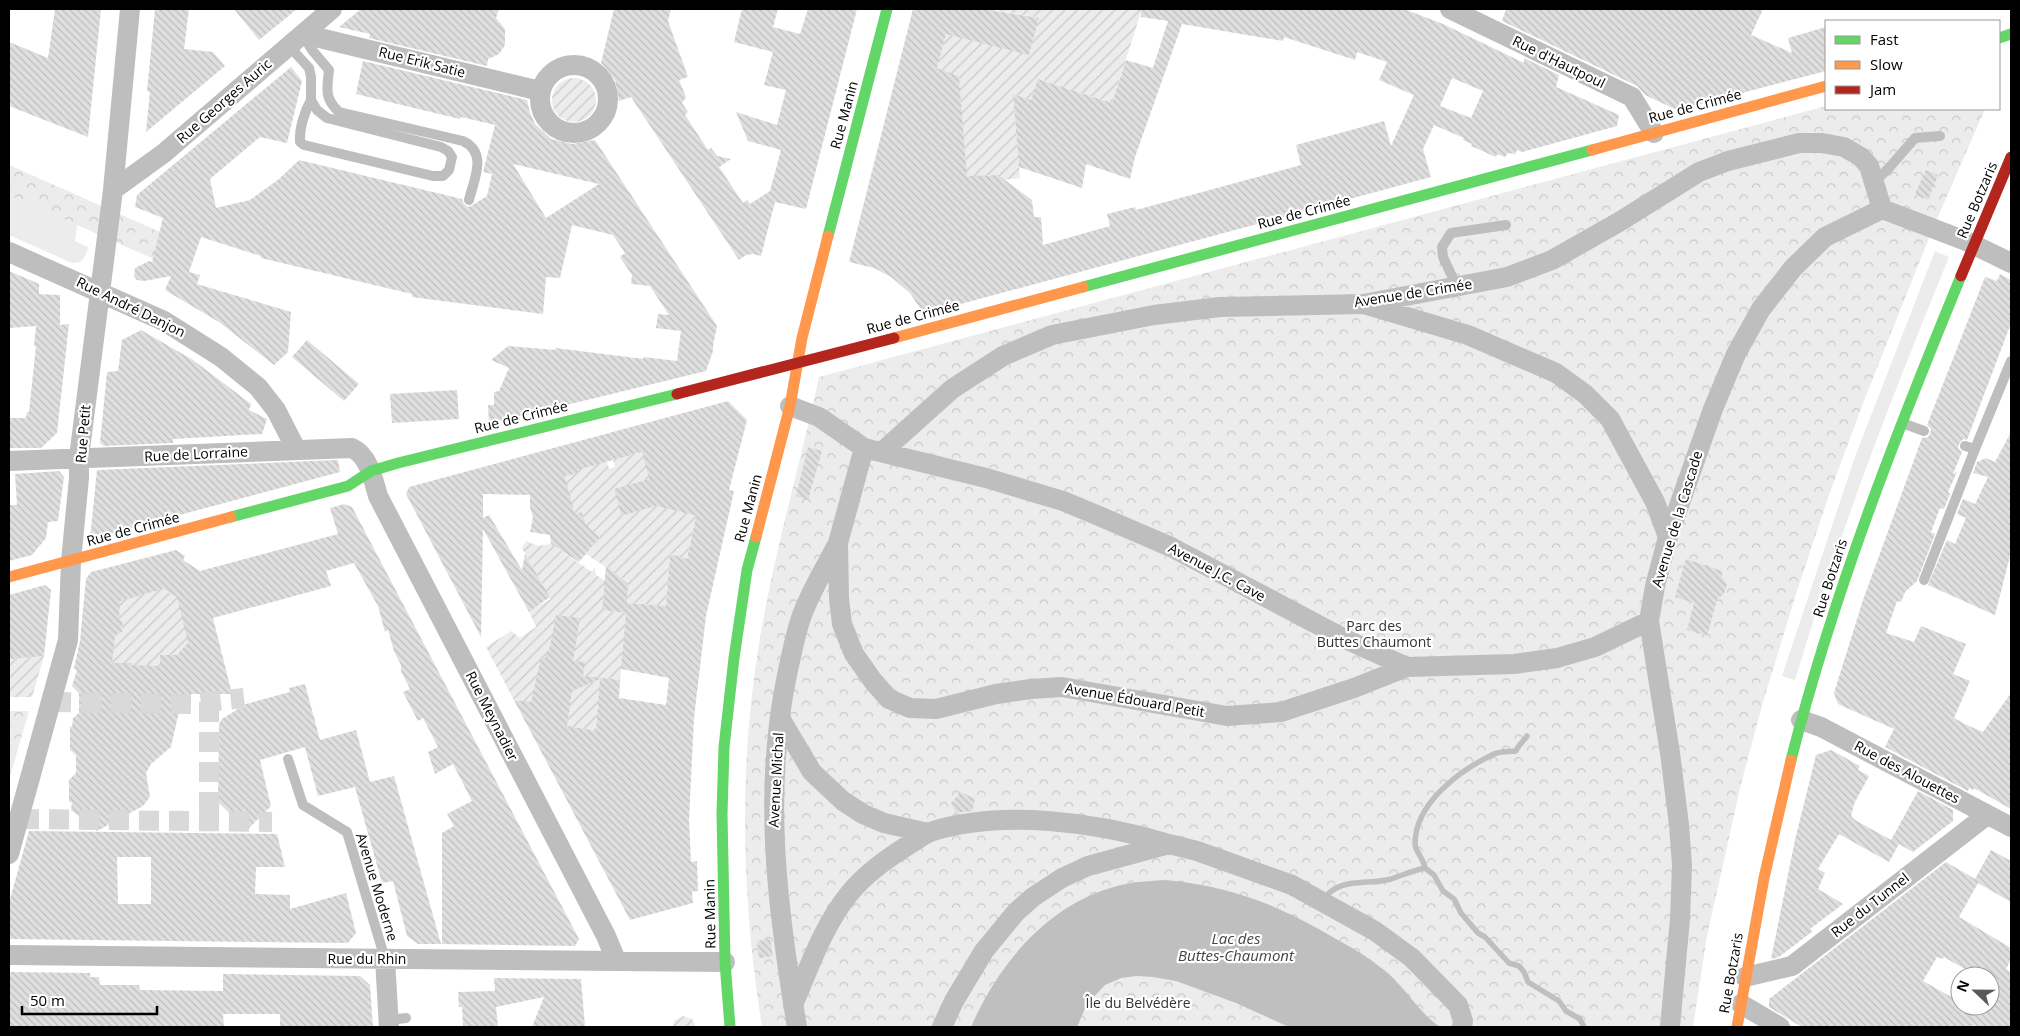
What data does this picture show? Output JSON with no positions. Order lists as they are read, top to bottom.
{
  "streets": {
    "street": [
      "Rue Erik Satie",
      "Rue d'Hautpoul",
      "Rue Georges Auric",
      "Rue de Crimée",
      "Rue Manin",
      "Rue Botzaris",
      "Avenue de Crimée",
      "Rue André Danjon",
      "Rue Petit",
      "Rue de Lorraine",
      "Avenue de la Cascade",
      "Avenue J.C. Cave",
      "Avenue Édouard Petit",
      "Rue Meynadier",
      "Rue des Alouettes",
      "Avenue Michal",
      "Rue du Tunnel",
      "Rue du Rhin"
    ],
    "lane": ["Avenue Moderne"]
  },
  "crossings": [
    ["Rue Erik Satie", "Rue Georges Auric"],
    ["Rue d'Hautpoul", "Rue de Crimée"],
    ["Rue Georges Auric", "Rue Petit"],
    ["Rue de Crimée", "Rue Manin"],
    ["Rue de Crimée", "Rue Petit"],
    ["Rue de Crimée", "Rue de Lorraine"],
    ["Rue de Crimée", "Rue Meynadier"],
    ["Rue Manin", "Avenue J.C. Cave"],
    ["Rue Manin", "Rue du Rhin"],
    ["Rue Botzaris", "Rue des Alouettes"],
    ["Rue Botzaris", "Rue du Tunnel"],
    ["Avenue de Crimée", "Avenue de la Cascade"],
    ["Avenue de Crimée", "Avenue J.C. Cave"],
    ["Avenue de Crimée", "Avenue Édouard Petit"],
    ["Rue André Danjon", "Rue Petit"],
    ["Rue André Danjon", "Rue de Lorraine"],
    ["Rue Petit", "Rue de Lorraine"],
    ["Rue de Lorraine", "Rue Meynadier"],
    ["Avenue de la Cascade", "Avenue J.C. Cave"],
    ["Avenue J.C. Cave", "Avenue Édouard Petit"],
    ["Avenue Édouard Petit", "Avenue Michal"],
    ["Rue Meynadier", "Rue du Rhin"],
    ["Rue des Alouettes", "Rue du Tunnel"],
    ["Avenue Moderne", "Rue du Rhin"]
  ],
  "water": ["Lac des Buttes-Chaumont"],
  "parks": ["Parc des Buttes Chaumont", "Île du Belvédère"],
  "legend": ["Fast", "Slow", "Jam"],
  "scale_bar": "50 m",
  "north": "left"
}
